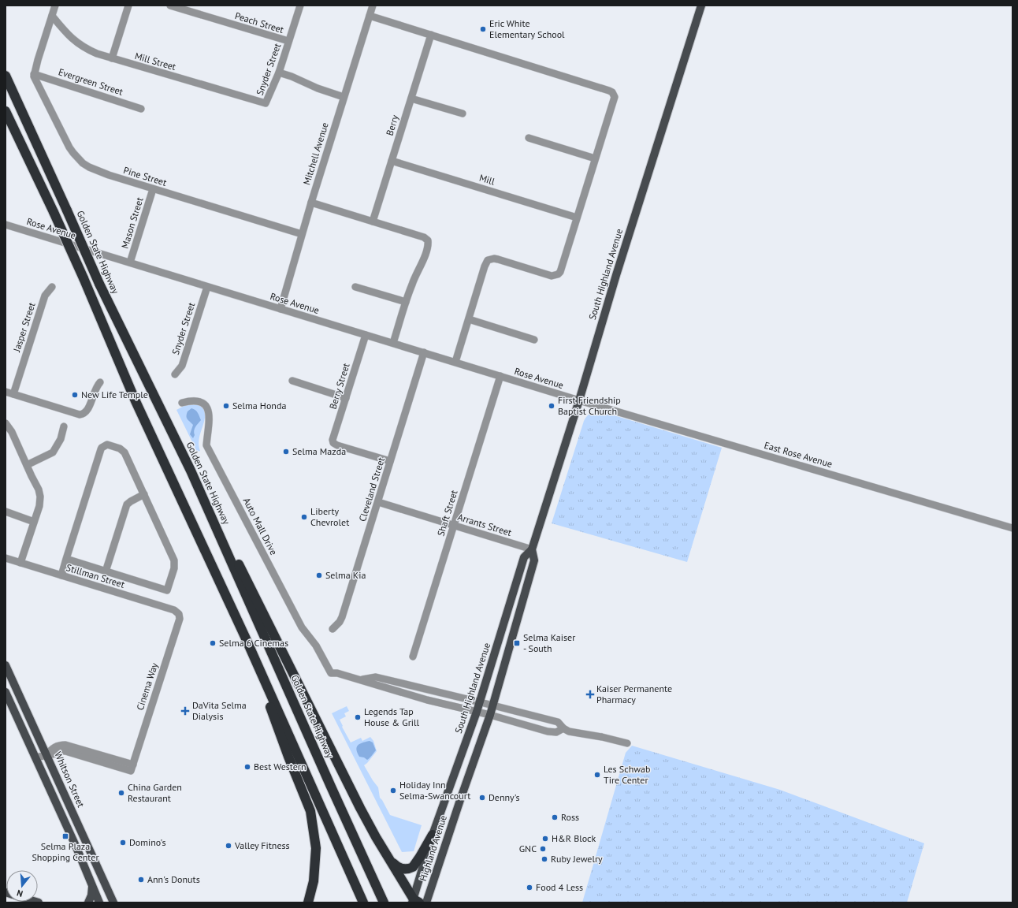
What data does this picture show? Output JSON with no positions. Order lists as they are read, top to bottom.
{
  "streets": {
    "highway": ["Golden State Highway"],
    "main road": ["South Highland Avenue", "Whitson Street", "Highland Avenue"],
    "street": [
      "Peach Street",
      "Mill Street",
      "Snyder Street",
      "Evergreen Street",
      "Berry",
      "Mitchell Avenue",
      "Pine Street",
      "Mill",
      "Mason Street",
      "Rose Avenue",
      "Jasper Street",
      "Berry Street",
      "East Rose Avenue",
      "Cleveland Street",
      "Shaft Street",
      "Arrants Street",
      "Auto Mall Drive",
      "Stillman Street",
      "Cinema Way"
    ]
  },
  "crossings": [
    ["Peach Street", "Snyder Street"],
    ["Mill Street", "Snyder Street"],
    ["Snyder Street", "Rose Avenue"],
    ["Evergreen Street", "Pine Street"],
    ["Berry", "Mill"],
    ["Mitchell Avenue", "Pine Street"],
    ["Mitchell Avenue", "Rose Avenue"],
    ["Pine Street", "Mason Street"],
    ["Mason Street", "Rose Avenue"],
    ["Rose Avenue", "South Highland Avenue"],
    ["Rose Avenue", "Berry Street"],
    ["Rose Avenue", "East Rose Avenue"],
    ["Rose Avenue", "Cleveland Street"],
    ["Rose Avenue", "Shaft Street"],
    ["South Highland Avenue", "East Rose Avenue"],
    ["South Highland Avenue", "Arrants Street"],
    ["South Highland Avenue", "Highland Avenue"],
    ["Berry Street", "Cleveland Street"],
    ["Cleveland Street", "Arrants Street"],
    ["Shaft Street", "Arrants Street"],
    ["Stillman Street", "Cinema Way"],
    ["Cinema Way", "Whitson Street"]
  ],
  "places": {
    "other": [
      "Eric White Elementary School",
      "New Life Temple",
      "Selma Honda",
      "First Friendship Baptist Church",
      "Selma Mazda",
      "Liberty Chevrolet",
      "Selma Kia",
      "Selma 6 Cinemas",
      "Legends Tap House & Grill",
      "Best Western",
      "Les Schwab Tire Center",
      "Holiday Inn Selma-Swancourt",
      "China Garden Restaurant",
      "Denny's",
      "Ross",
      "H&R Block",
      "Domino's",
      "Valley Fitness",
      "GNC",
      "Ruby Jewelry",
      "Ann's Donuts",
      "Food 4 Less"
    ],
    "transit": ["Selma Kaiser - South", "Selma Plaza Shopping Center"],
    "health": ["Kaiser Permanente Pharmacy", "DaVita Selma Dialysis"]
  },
  "north": "bottom"
}
